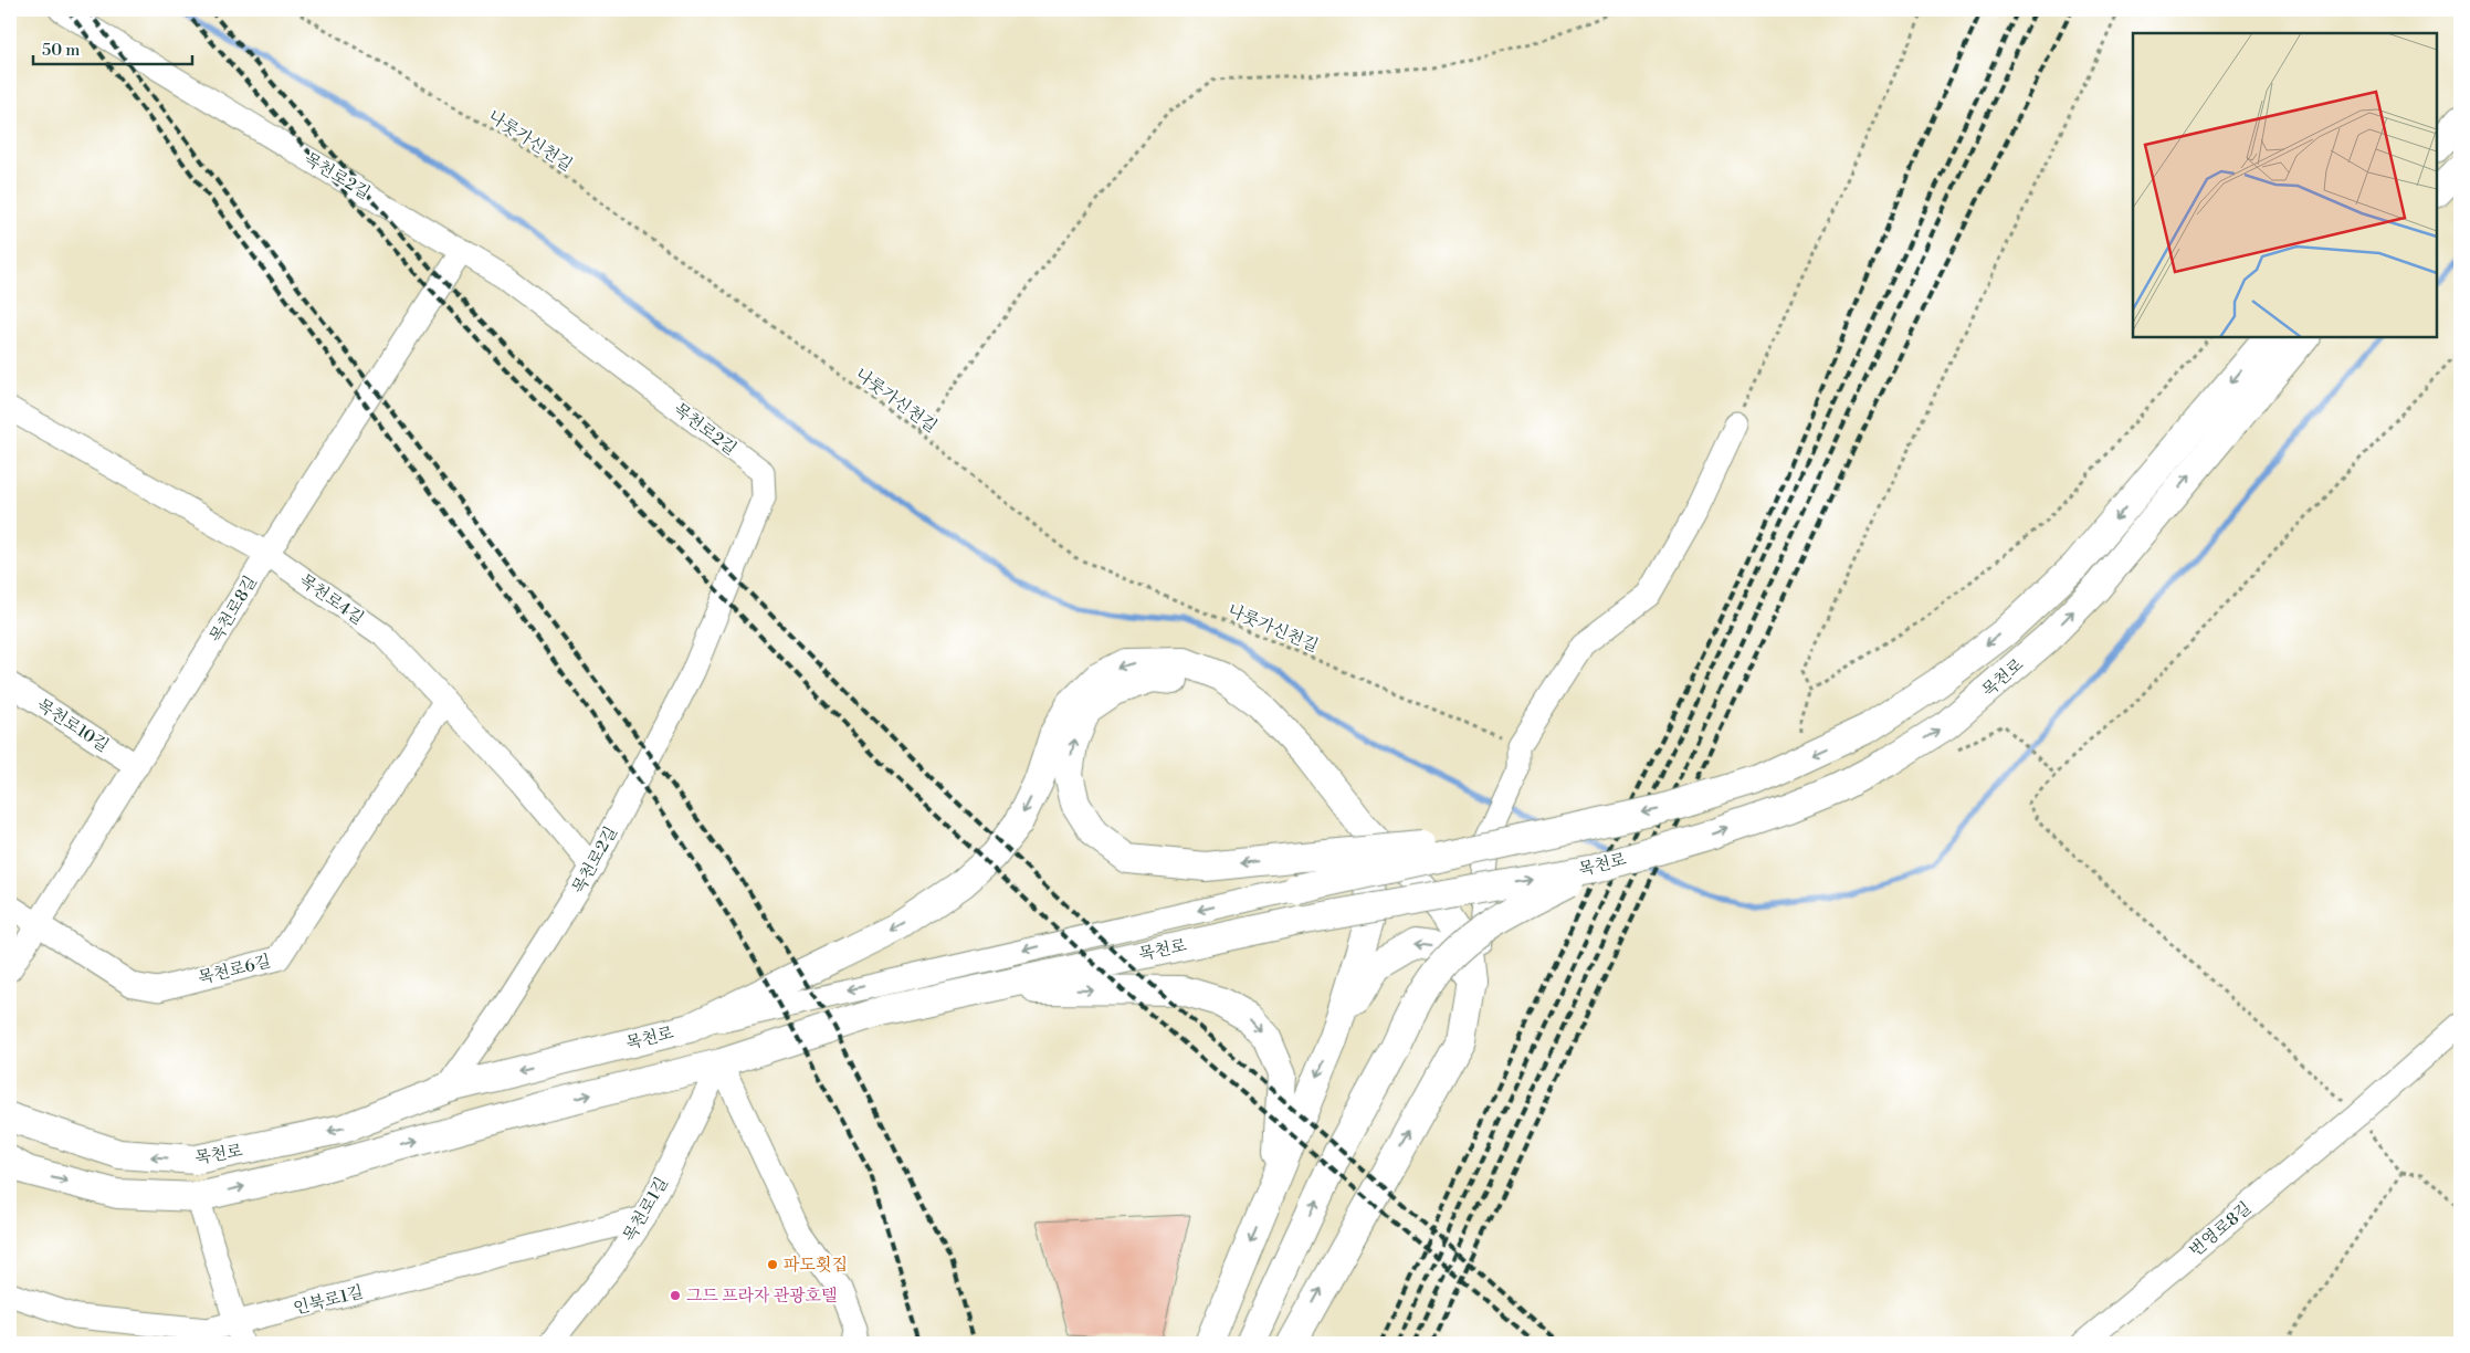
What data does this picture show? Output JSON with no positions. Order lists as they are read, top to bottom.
{
  "streets": {
    "main road": ["목천로"],
    "street": [
      "목천로2길",
      "목천로4길",
      "목천로8길",
      "목천로10길",
      "목천로6길",
      "목천로1길",
      "번영로8길",
      "인북로1길"
    ],
    "path": ["나룻가신천길"]
  },
  "crossings": [
    ["목천로2길", "목천로4길"],
    ["목천로2길", "목천로8길"],
    ["목천로2길", "목천로"],
    ["목천로4길", "목천로8길"],
    ["목천로4길", "목천로6길"],
    ["목천로8길", "목천로10길"],
    ["목천로8길", "목천로6길"],
    ["목천로", "목천로1길"],
    ["목천로1길", "인북로1길"]
  ],
  "places": ["파도횟집", "그드 프라자 관광호텔"],
  "scale_bar": "50 m"
}
